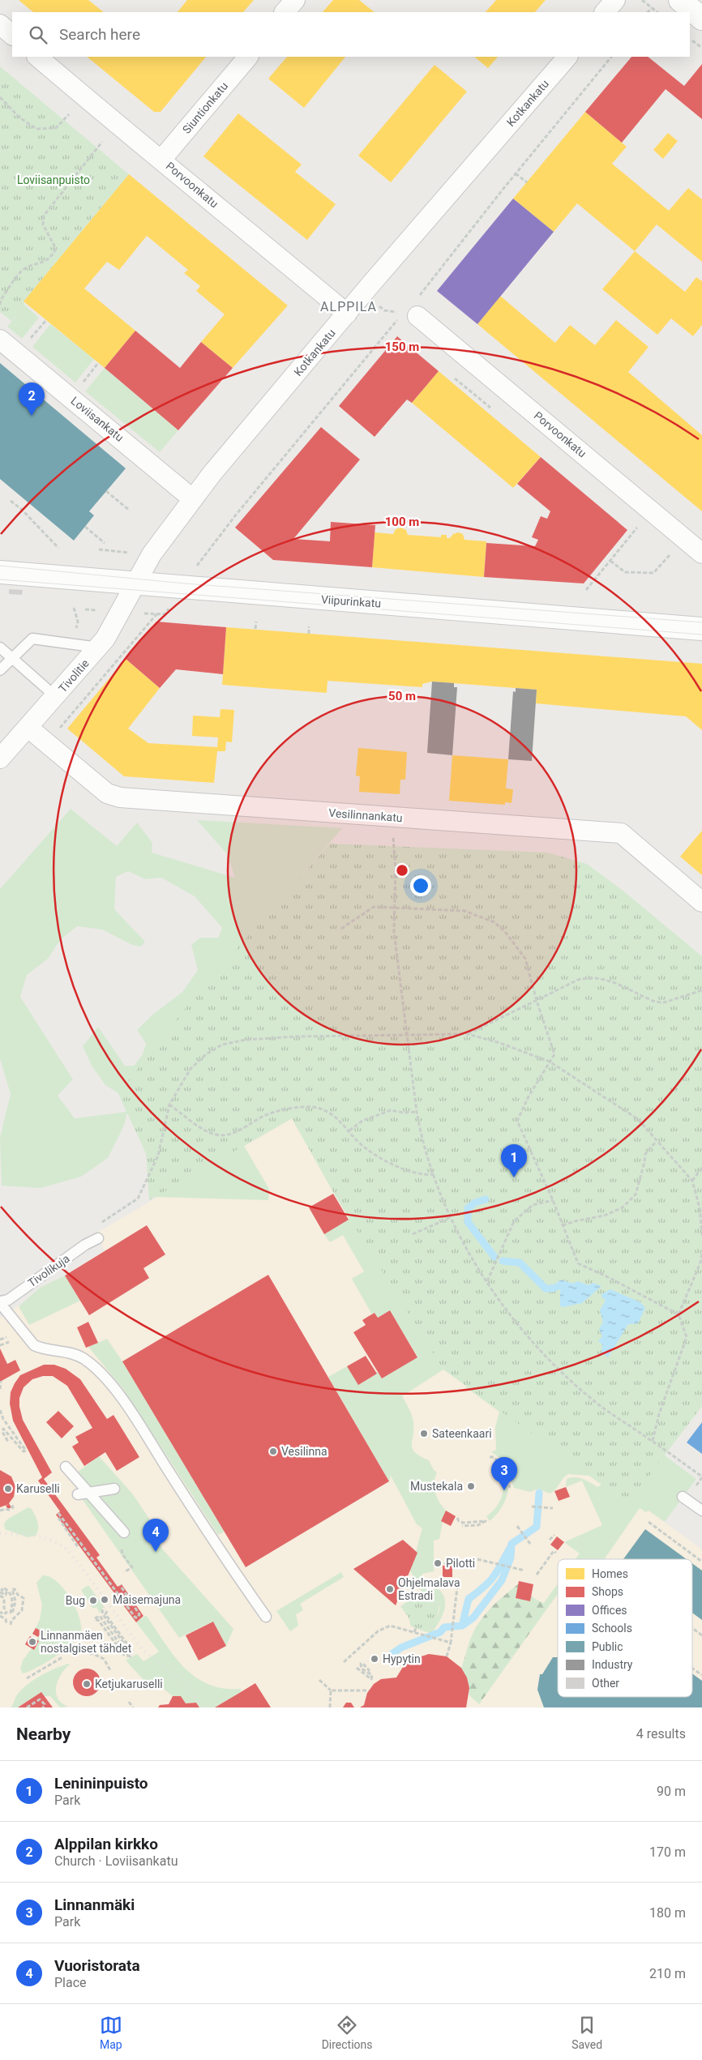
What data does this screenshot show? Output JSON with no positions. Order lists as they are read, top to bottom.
{
  "streets": {
    "street": [
      "Kotkankatu",
      "Siuntionkatu",
      "Porvoonkatu",
      "Loviisankatu",
      "Viipurinkatu",
      "Tivolitie",
      "Vesilinnankatu"
    ],
    "lane": ["Tivolikuja"]
  },
  "crossings": [
    ["Kotkankatu", "Porvoonkatu"],
    ["Kotkankatu", "Loviisankatu"],
    ["Kotkankatu", "Viipurinkatu"],
    ["Kotkankatu", "Tivolitie"],
    ["Siuntionkatu", "Porvoonkatu"],
    ["Viipurinkatu", "Tivolitie"],
    ["Tivolitie", "Vesilinnankatu"]
  ],
  "districts": ["ALPPILA"],
  "parks": ["Loviisanpuisto"],
  "places": [
    "Sateenkaari",
    "Vesilinna",
    "Mustekala",
    "Karuselli",
    "Pilotti",
    "Ohjelmalava Estradi",
    "Maisemajuna",
    "Bug",
    "Linnanmäen nostalgiset tähdet",
    "Hypytin",
    "Ketjukaruselli"
  ],
  "legend": [
    "Homes",
    "Shops",
    "Offices",
    "Schools",
    "Public",
    "Industry",
    "Other"
  ],
  "page": {
    "search": "Search here",
    "pins": [
      "2",
      "1",
      "3",
      "4"
    ],
    "heading": ["Nearby", "4 results"],
    "list": [
      {
        "mark": "1",
        "name": "Lenininpuisto",
        "note": "Park",
        "value": "90 m"
      },
      {
        "mark": "2",
        "name": "Alppilan kirkko",
        "note": "Church · Loviisankatu",
        "value": "170 m"
      },
      {
        "mark": "3",
        "name": "Linnanmäki",
        "note": "Park",
        "value": "180 m"
      },
      {
        "mark": "4",
        "name": "Vuoristorata",
        "note": "Place",
        "value": "210 m"
      }
    ],
    "nav": ["Map", "Directions", "Saved"]
  },
  "rings": ["150 m", "100 m", "50 m"]
}
